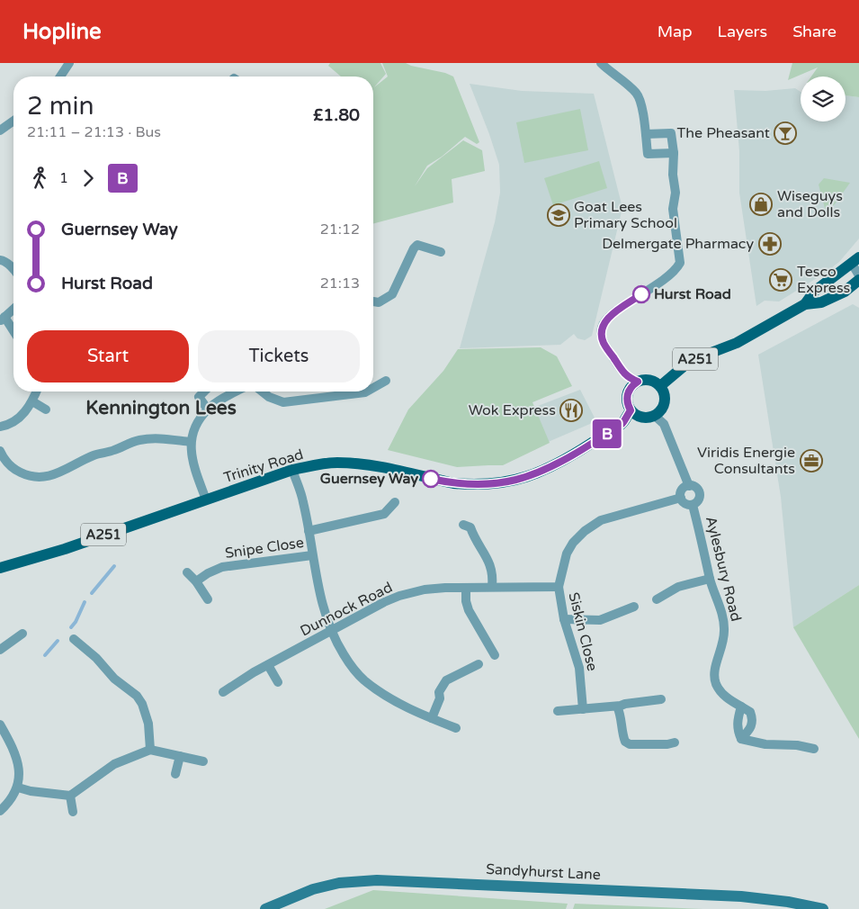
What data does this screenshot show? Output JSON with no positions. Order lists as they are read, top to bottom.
{
  "streets": {
    "main road": ["A251", "Trinity Road"],
    "street": [
      "Snipe Close",
      "Aylesbury Road",
      "Dunnock Road",
      "Siskin Close",
      "Sandyhurst Lane"
    ]
  },
  "crossings": [
    ["A251", "Trinity Road"],
    ["A251", "Aylesbury Road"],
    ["Trinity Road", "Aylesbury Road"],
    ["Dunnock Road", "Siskin Close"]
  ],
  "districts": ["Kennington Lees"],
  "places": {
    "bar": ["The Pheasant"],
    "shop": ["Wiseguys and Dolls"],
    "school or university": ["Goat Lees Primary School"],
    "pharmacy": ["Delmergate Pharmacy"],
    "supermarket": ["Tesco Express"],
    "other": ["Hurst Road", "Guernsey Way"],
    "restaurant": ["Wok Express"],
    "office": ["Viridis Energie Consultants"]
  },
  "lines": ["bus line B"],
  "page": {
    "header": "Hopline",
    "nav": ["Map", "Layers", "Share"],
    "on_map": "B",
    "heading": ["2 min", "21:11 – 21:13 · Bus", "£1.80"],
    "legs": ["1", "B"],
    "list": [
      {
        "name": "Guernsey Way",
        "value": "21:12"
      },
      {
        "name": "Hurst Road",
        "value": "21:13"
      }
    ],
    "buttons": ["Start", "Tickets"]
  }
}
